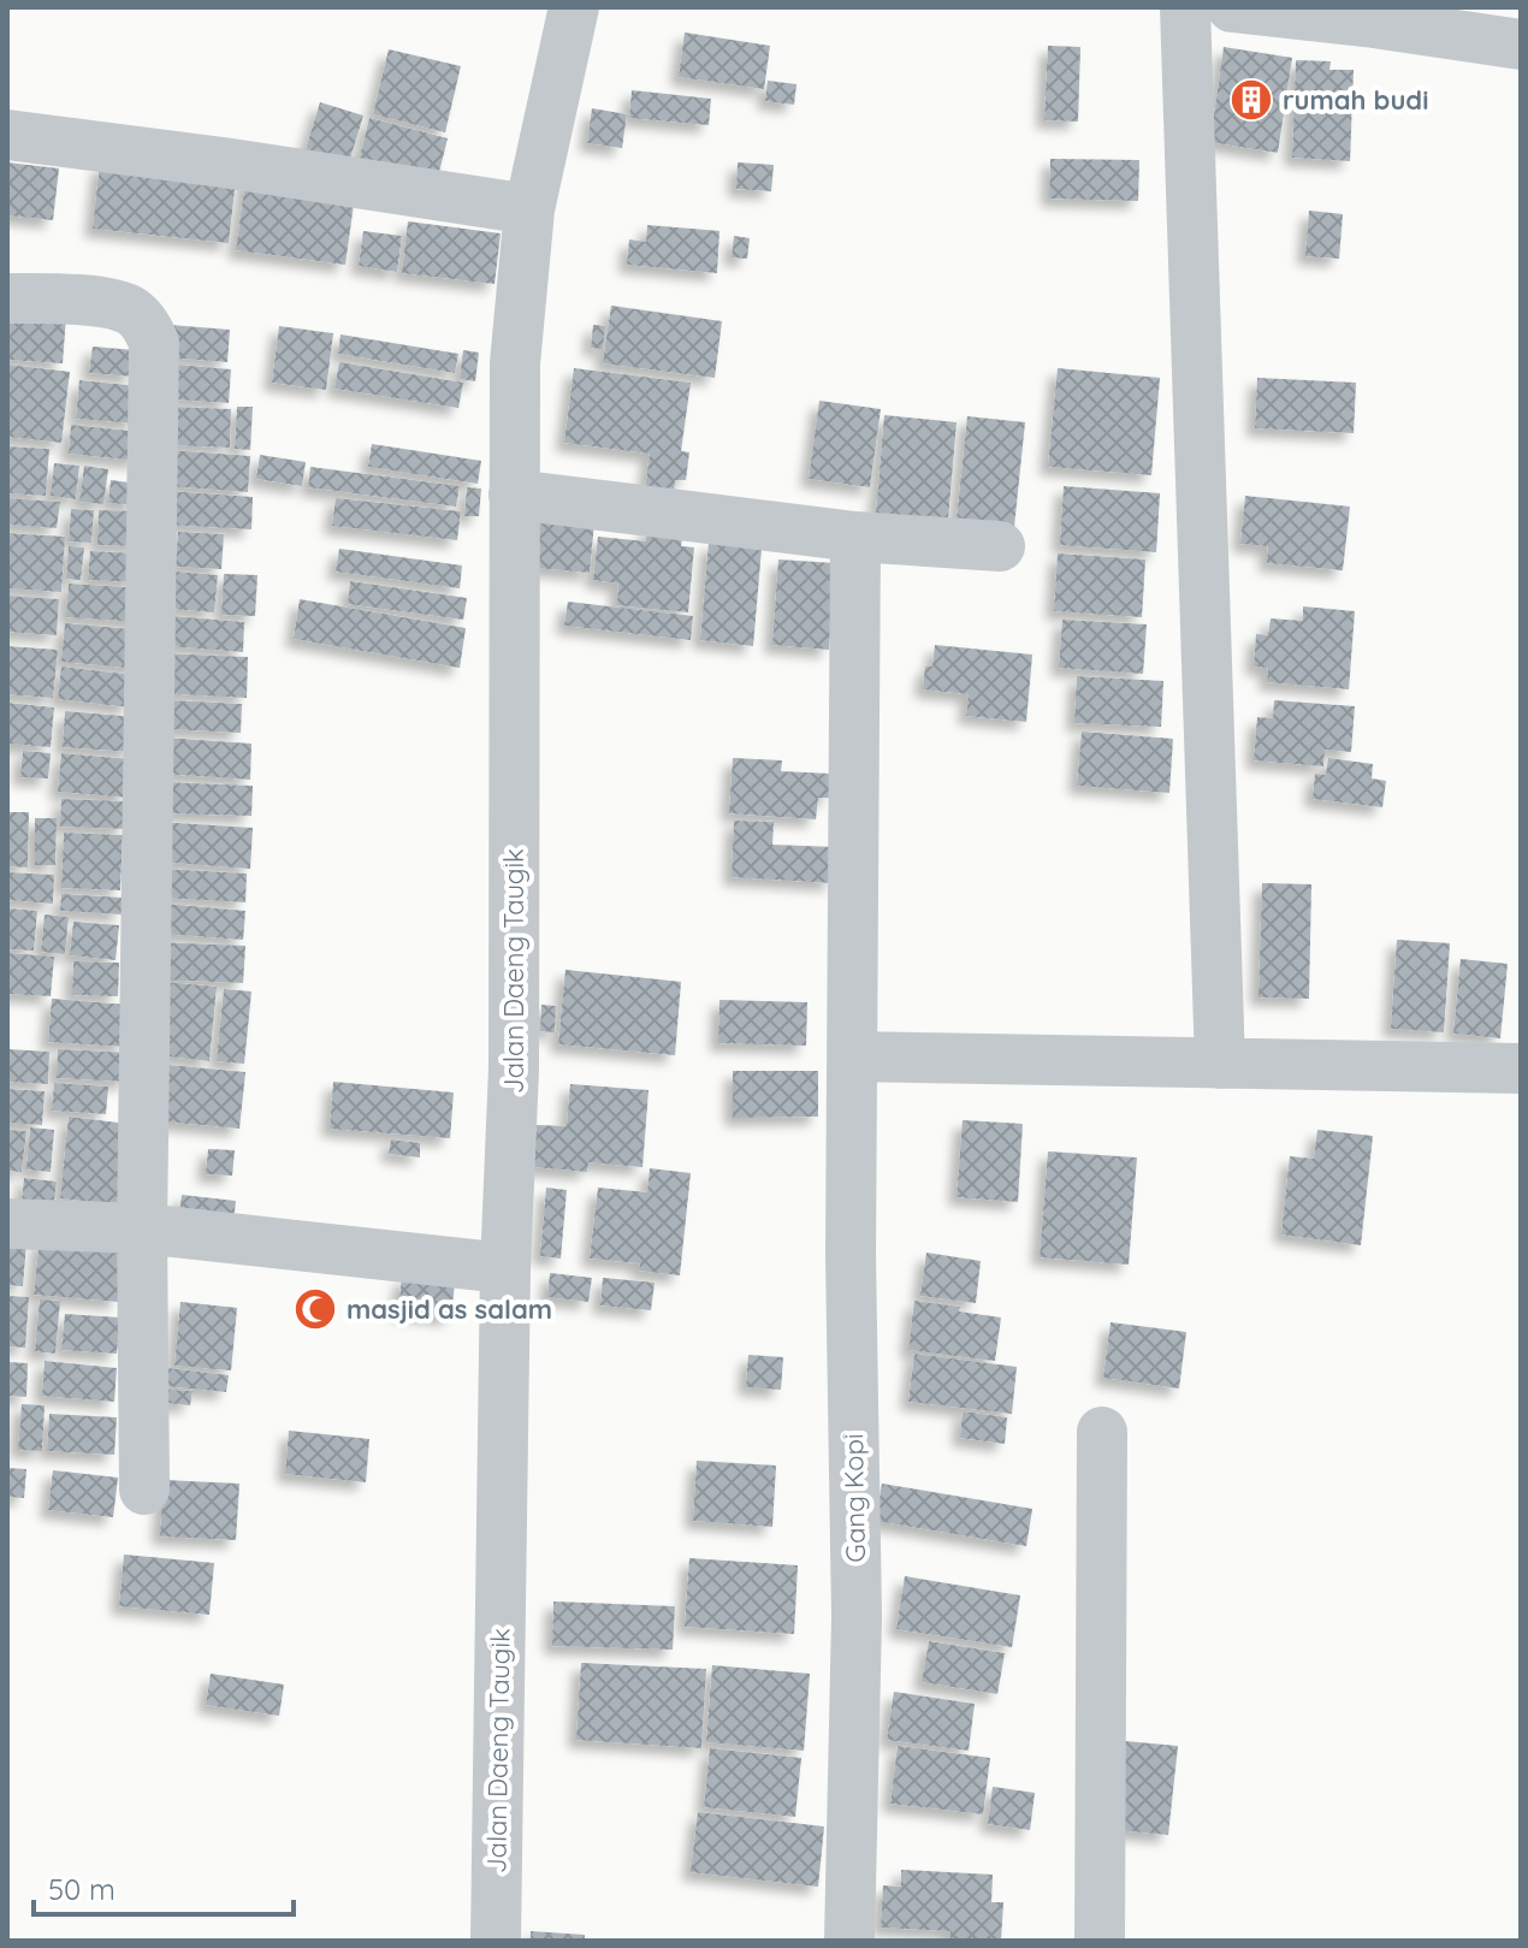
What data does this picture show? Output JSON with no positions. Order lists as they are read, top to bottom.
{
  "streets": {
    "street": ["Jalan Daeng Taugik", "Gang Kopi"]
  },
  "places": {
    "building": ["rumah budi"],
    "mosque": ["masjid as salam"]
  },
  "scale_bar": "50 m"
}
